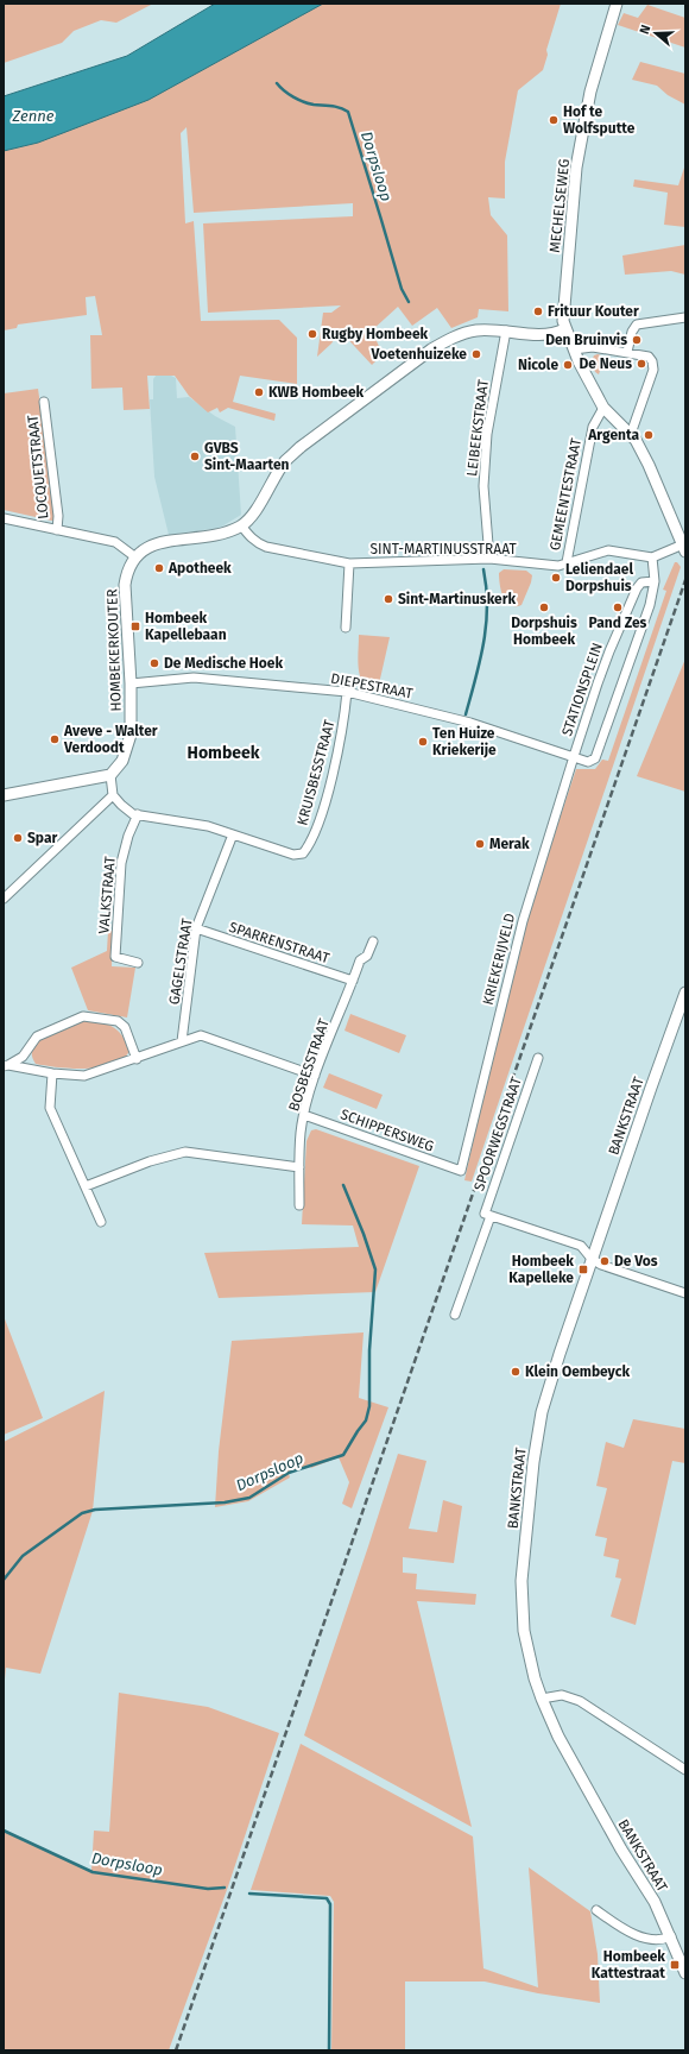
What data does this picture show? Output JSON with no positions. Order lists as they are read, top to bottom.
{
  "streets": {
    "street": [
      "MECHELSEWEG",
      "LEIBEEKSTRAAT",
      "LOCQUETSTRAAT",
      "GEMEENTESTRAAT",
      "SINT-MARTINUSSTRAAT",
      "HOMBEKERKOUTER",
      "DIEPESTRAAT",
      "STATIONSPLEIN",
      "KRUISBESSTRAAT",
      "VALKSTRAAT",
      "SPARRENSTRAAT",
      "KRIEKERIJVELD",
      "GAGELSTRAAT",
      "BOSBESSTRAAT",
      "BANKSTRAAT",
      "SCHIPPERSWEG",
      "SPOORWEGSTRAAT"
    ]
  },
  "crossings": [
    ["LEIBEEKSTRAAT", "SINT-MARTINUSSTRAAT"],
    ["LOCQUETSTRAAT", "HOMBEKERKOUTER"],
    ["GEMEENTESTRAAT", "SINT-MARTINUSSTRAAT"],
    ["SINT-MARTINUSSTRAAT", "STATIONSPLEIN"],
    ["HOMBEKERKOUTER", "DIEPESTRAAT"],
    ["DIEPESTRAAT", "STATIONSPLEIN"],
    ["DIEPESTRAAT", "KRUISBESSTRAAT"],
    ["DIEPESTRAAT", "KRIEKERIJVELD"],
    ["STATIONSPLEIN", "KRIEKERIJVELD"],
    ["KRUISBESSTRAAT", "VALKSTRAAT"],
    ["KRUISBESSTRAAT", "GAGELSTRAAT"],
    ["SPARRENSTRAAT", "GAGELSTRAAT"],
    ["SPARRENSTRAAT", "BOSBESSTRAAT"],
    ["KRIEKERIJVELD", "SCHIPPERSWEG"],
    ["BOSBESSTRAAT", "SCHIPPERSWEG"]
  ],
  "districts": ["Hombeek"],
  "water": ["Zenne", "Dorpsloop"],
  "places": {
    "other": [
      "Hof te Wolfsputte",
      "Frituur Kouter",
      "Rugby Hombeek",
      "Den Bruinvis",
      "Voetenhuizeke",
      "De Neus",
      "Nicole",
      "KWB Hombeek",
      "Argenta",
      "GVBS Sint-Maarten",
      "Apotheek",
      "Leliendael Dorpshuis",
      "Sint-Martinuskerk",
      "Dorpshuis Hombeek",
      "Pand Zes",
      "De Medische Hoek",
      "Aveve - Walter Verdoodt",
      "Ten Huize Kriekerije",
      "Spar",
      "Merak",
      "De Vos",
      "Klein Oembeyck"
    ],
    "transit": ["Hombeek Kapellebaan", "Hombeek Kapelleke", "Hombeek Kattestraat"]
  },
  "north": "left"
}
